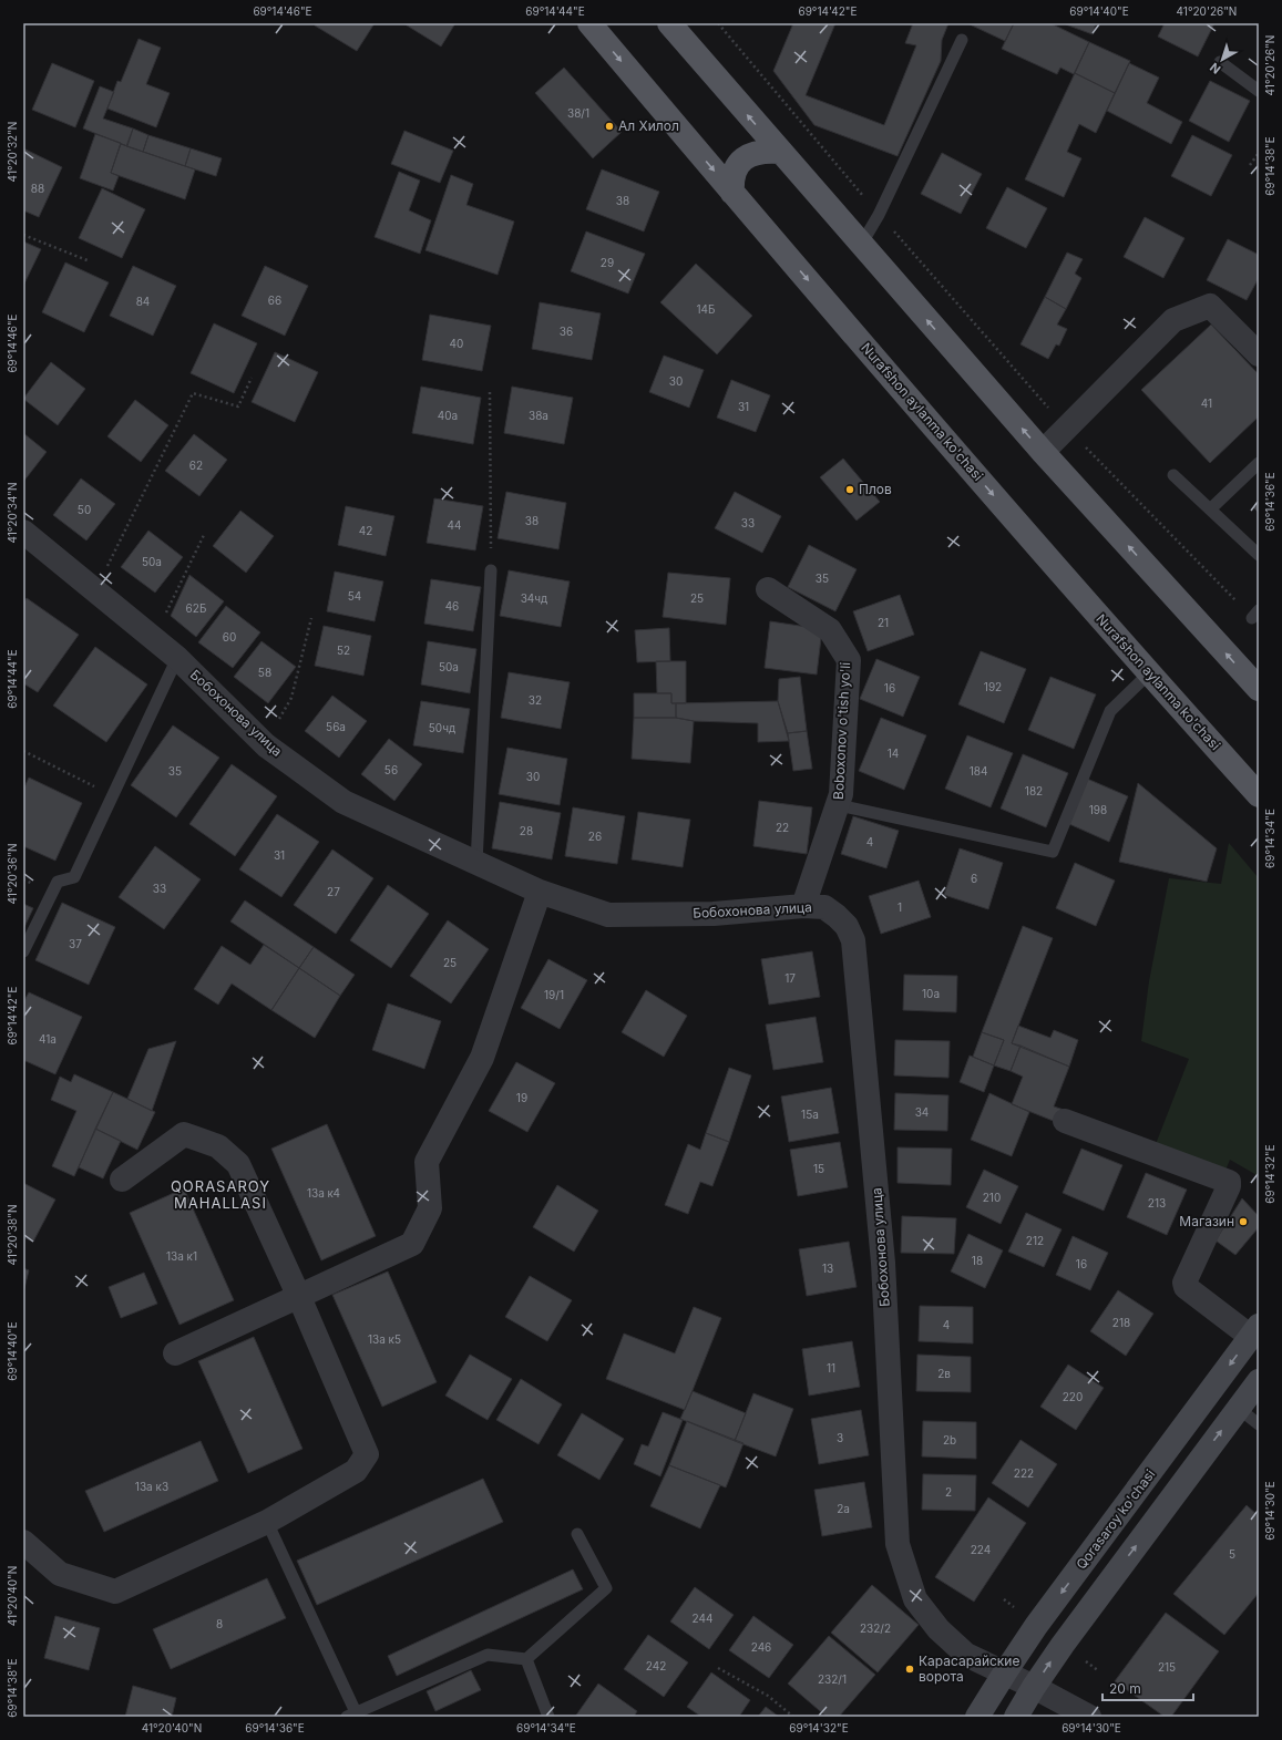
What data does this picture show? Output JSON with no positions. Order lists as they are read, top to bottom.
{
  "streets": {
    "main road": ["Nurafshon aylanma ko'chasi", "Qorasaroy ko'chasi"],
    "street": ["Бобохонова улица", "Boboxonov o'tish yo'li"]
  },
  "crossings": [
    ["Бобохонова улица", "Boboxonov o'tish yo'li"],
    ["Бобохонова улица", "Qorasaroy ko'chasi"]
  ],
  "districts": ["QORASAROY MAHALLASI"],
  "places": [
    "Ал Хилол",
    "Плов",
    "Магазин",
    "Карасарайские ворота"
  ],
  "house_numbers": [
    "38/1",
    "88",
    "38",
    "29",
    "66",
    "84",
    "14Б",
    "36",
    "40",
    "30",
    "41",
    "31",
    "40a",
    "38a",
    "62",
    "50",
    "38",
    "33",
    "44",
    "42",
    "50a",
    "35",
    "54",
    "34чд",
    "25",
    "46",
    "62Б",
    "21",
    "60",
    "52",
    "50а",
    "58",
    "192",
    "16",
    "32",
    "56a",
    "50чд",
    "14",
    "56",
    "35",
    "184",
    "30",
    "182",
    "198",
    "22",
    "28",
    "26",
    "4",
    "31",
    "6",
    "33",
    "27",
    "1",
    "37",
    "25",
    "17",
    "10a",
    "19/1",
    "41a",
    "19",
    "34",
    "15a",
    "15",
    "13a к4",
    "210",
    "213",
    "212",
    "13a к1",
    "18",
    "16",
    "13",
    "218",
    "4",
    "13a к5",
    "11",
    "2в",
    "220",
    "3",
    "2b",
    "222",
    "13a к3",
    "2",
    "2a",
    "224",
    "5",
    "244",
    "8",
    "232/2",
    "246",
    "242",
    "215",
    "232/1"
  ],
  "scale_bar": "20 m",
  "north": "bottom left",
  "coordinates": [
    "69°14'46\"E",
    "69°14'44\"E",
    "69°14'42\"E",
    "69°14'40\"E",
    "41°20'26\"N",
    "41°20'32\"N",
    "69°14'38\"E",
    "69°14'36\"E",
    "41°20'34\"N",
    "69°14'34\"E",
    "41°20'36\"N",
    "69°14'32\"E",
    "41°20'38\"N",
    "69°14'30\"E",
    "41°20'40\"N"
  ]
}
